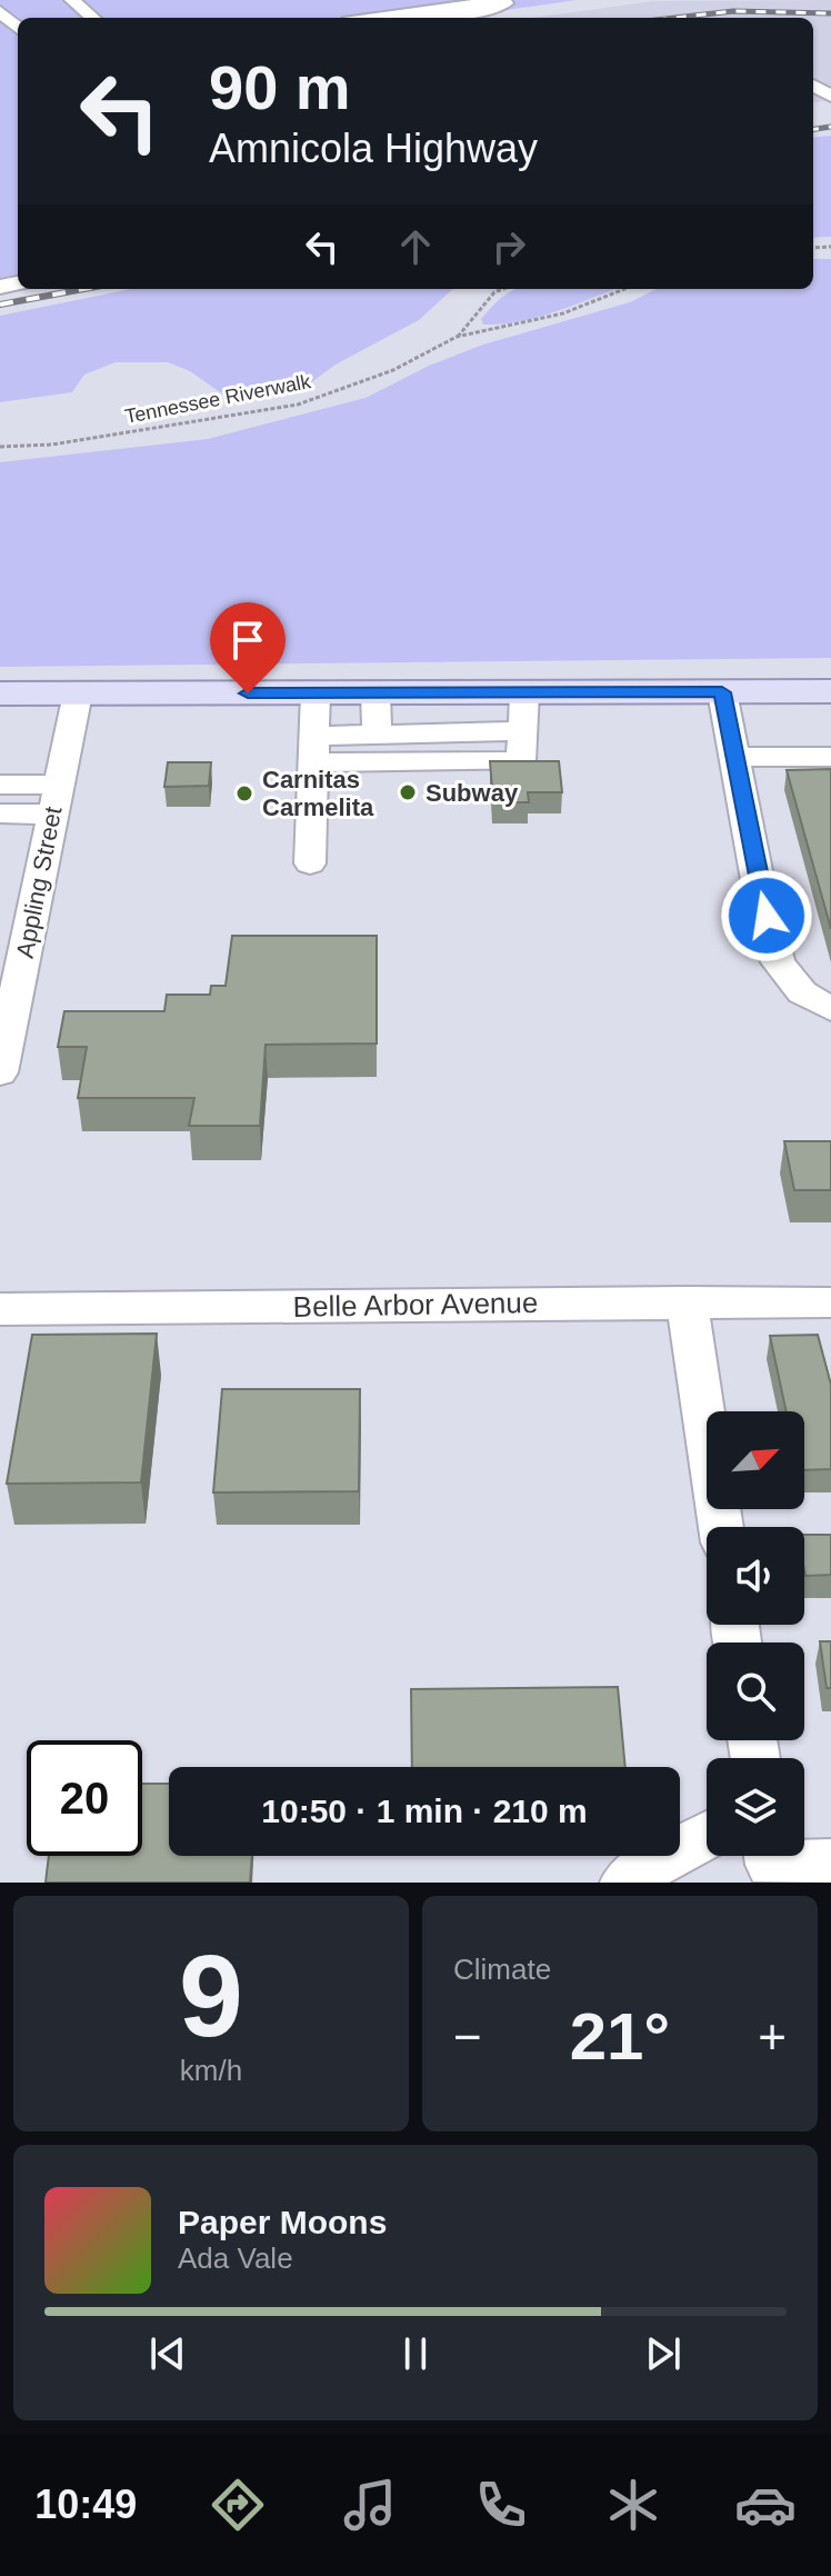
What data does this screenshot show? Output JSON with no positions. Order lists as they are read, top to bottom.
{
  "streets": {
    "street": ["Appling Street", "Belle Arbor Avenue"],
    "path": ["Tennessee Riverwalk"]
  },
  "places": ["Subway", "Carnitas Carmelita"],
  "north": "top right",
  "page": {
    "turn": ["90 m", "Amnicola Highway"],
    "limit": "20",
    "trip": "10:50 · 1 min · 210 m",
    "tile": [
      ["9", "km/h"],
      "Climate"
    ],
    "heat": ["−", "21°", "+"],
    "song": ["Paper Moons", "Ada Vale"],
    "tabs": "10:49"
  }
}
